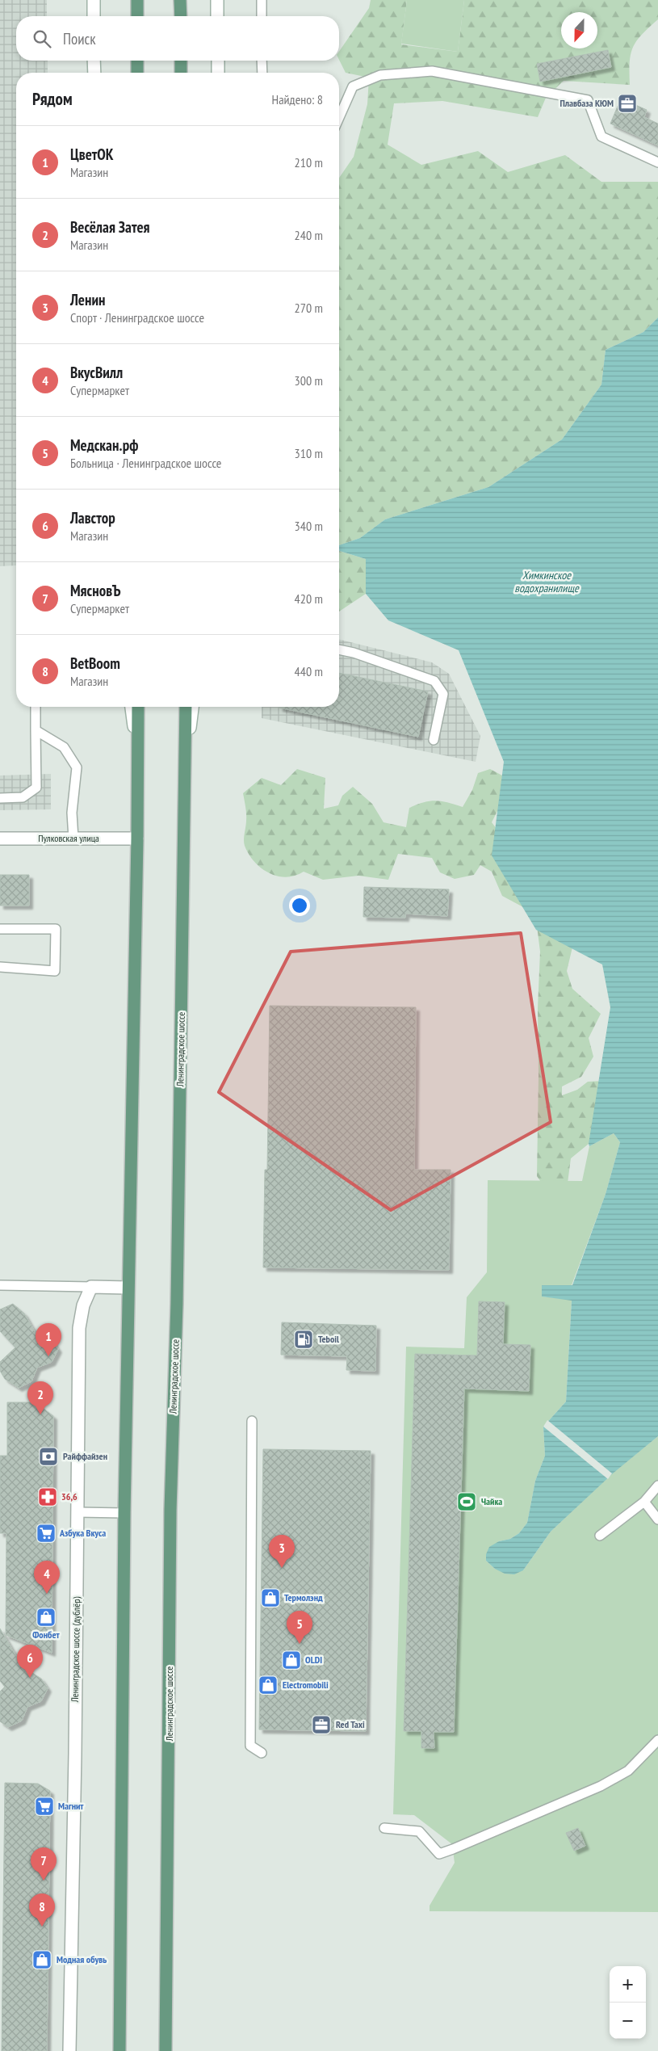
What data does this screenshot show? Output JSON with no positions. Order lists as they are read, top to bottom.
{
  "streets": {
    "main road": ["Ленинградское шоссе"],
    "street": ["Пулковская улица", "Ленинградское шоссе (дублёр)"]
  },
  "water": ["Химкинское водохранилище"],
  "places": {
    "office": ["Плавбаза КЮМ", "Red Taxi"],
    "fuel station": ["Teboil"],
    "bank": ["Райффайзен"],
    "pharmacy": ["36,6"],
    "sports": ["Чайка"],
    "supermarket": ["Азбука Вкуса", "Магнит"],
    "shop": [
      "Термолэнд",
      "Фонбет",
      "OLDI",
      "Electromobili",
      "Модная обувь"
    ]
  },
  "north": "bottom",
  "page": {
    "search": "Поиск",
    "heading": ["Рядом", "Найдено: 8"],
    "list": [
      {
        "mark": "1",
        "name": "ЦветОК",
        "note": "Магазин",
        "value": "210 m"
      },
      {
        "mark": "2",
        "name": "Весёлая Затея",
        "note": "Магазин",
        "value": "240 m"
      },
      {
        "mark": "3",
        "name": "Ленин",
        "note": "Спорт · Ленинградское шоссе",
        "value": "270 m"
      },
      {
        "mark": "4",
        "name": "ВкусВилл",
        "note": "Супермаркет",
        "value": "300 m"
      },
      {
        "mark": "5",
        "name": "Медскан.рф",
        "note": "Больница · Ленинградское шоссе",
        "value": "310 m"
      },
      {
        "mark": "6",
        "name": "Лавстор",
        "note": "Магазин",
        "value": "340 m"
      },
      {
        "mark": "7",
        "name": "МясновЪ",
        "note": "Супермаркет",
        "value": "420 m"
      },
      {
        "mark": "8",
        "name": "BetBoom",
        "note": "Магазин",
        "value": "440 m"
      }
    ],
    "pins": [
      "1",
      "2",
      "3",
      "4",
      "5",
      "6",
      "7",
      "8"
    ],
    "map_buttons": ["+", "−"]
  }
}
